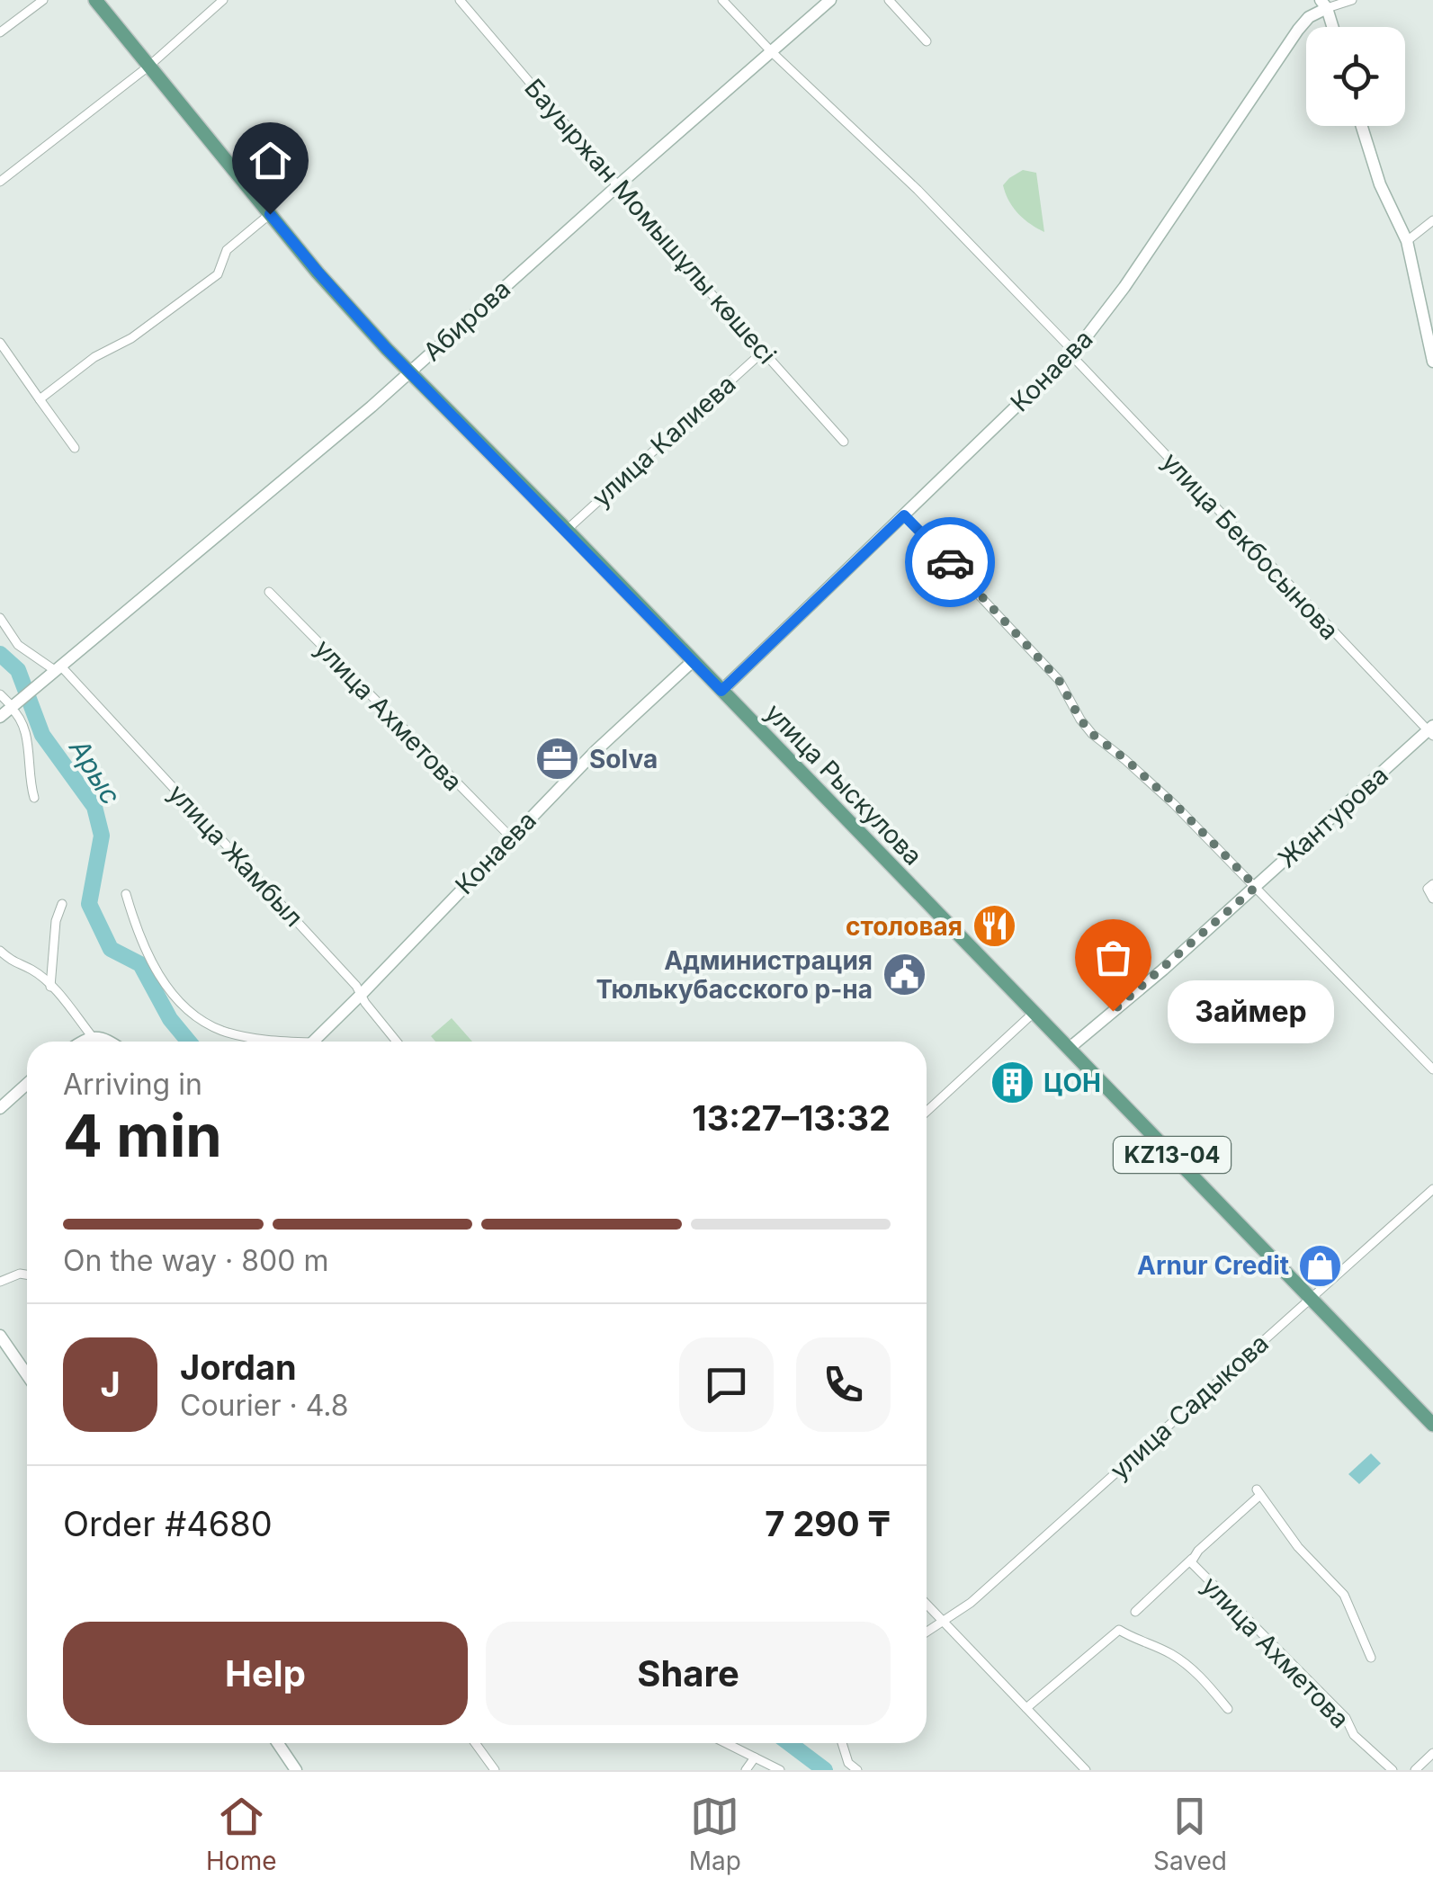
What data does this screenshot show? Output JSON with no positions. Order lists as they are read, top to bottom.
{
  "streets": {
    "main road": ["улица Рыскулова", "KZ13-04"],
    "street": [
      "Бауыржан Момышұлы көшесі",
      "Абирова",
      "Конаева",
      "улица Калиева",
      "улица Бекбосынова",
      "улица Ахметова",
      "Жантурова",
      "улица Жамбыл",
      "улица Садыкова"
    ]
  },
  "crossings": [
    ["Бауыржан Момышұлы көшесі", "Абирова"],
    ["Бауыржан Момышұлы көшесі", "улица Калиева"],
    ["Абирова", "улица Бекбосынова"],
    ["Абирова", "улица Рыскулова"],
    ["Абирова", "улица Жамбыл"],
    ["Конаева", "улица Бекбосынова"],
    ["Конаева", "улица Ахметова"],
    ["Конаева", "улица Рыскулова"],
    ["Конаева", "улица Жамбыл"],
    ["улица Калиева", "улица Рыскулова"],
    ["улица Бекбосынова", "Жантурова"],
    ["улица Рыскулова", "Жантурова"],
    ["улица Рыскулова", "улица Садыкова"]
  ],
  "water": ["Арыс"],
  "places": {
    "office": ["Solva"],
    "restaurant": ["столовая"],
    "public building": ["Администрация Тюлькубасского р-на"],
    "other": ["Займер"],
    "building": ["ЦОН"],
    "shop": ["Arnur Credit"]
  },
  "page": {
    "bubble": "Займер",
    "heading": ["4 min", "Arriving in", "13:27–13:32"],
    "panel": [
      "Jordan",
      "Courier · 4.8",
      "Order #4680",
      "7 290 ₸"
    ],
    "bar": "On the way · 800 m",
    "round": "J",
    "buttons": ["Help", "Share"],
    "tabs": ["Home", "Map", "Saved"]
  }
}
